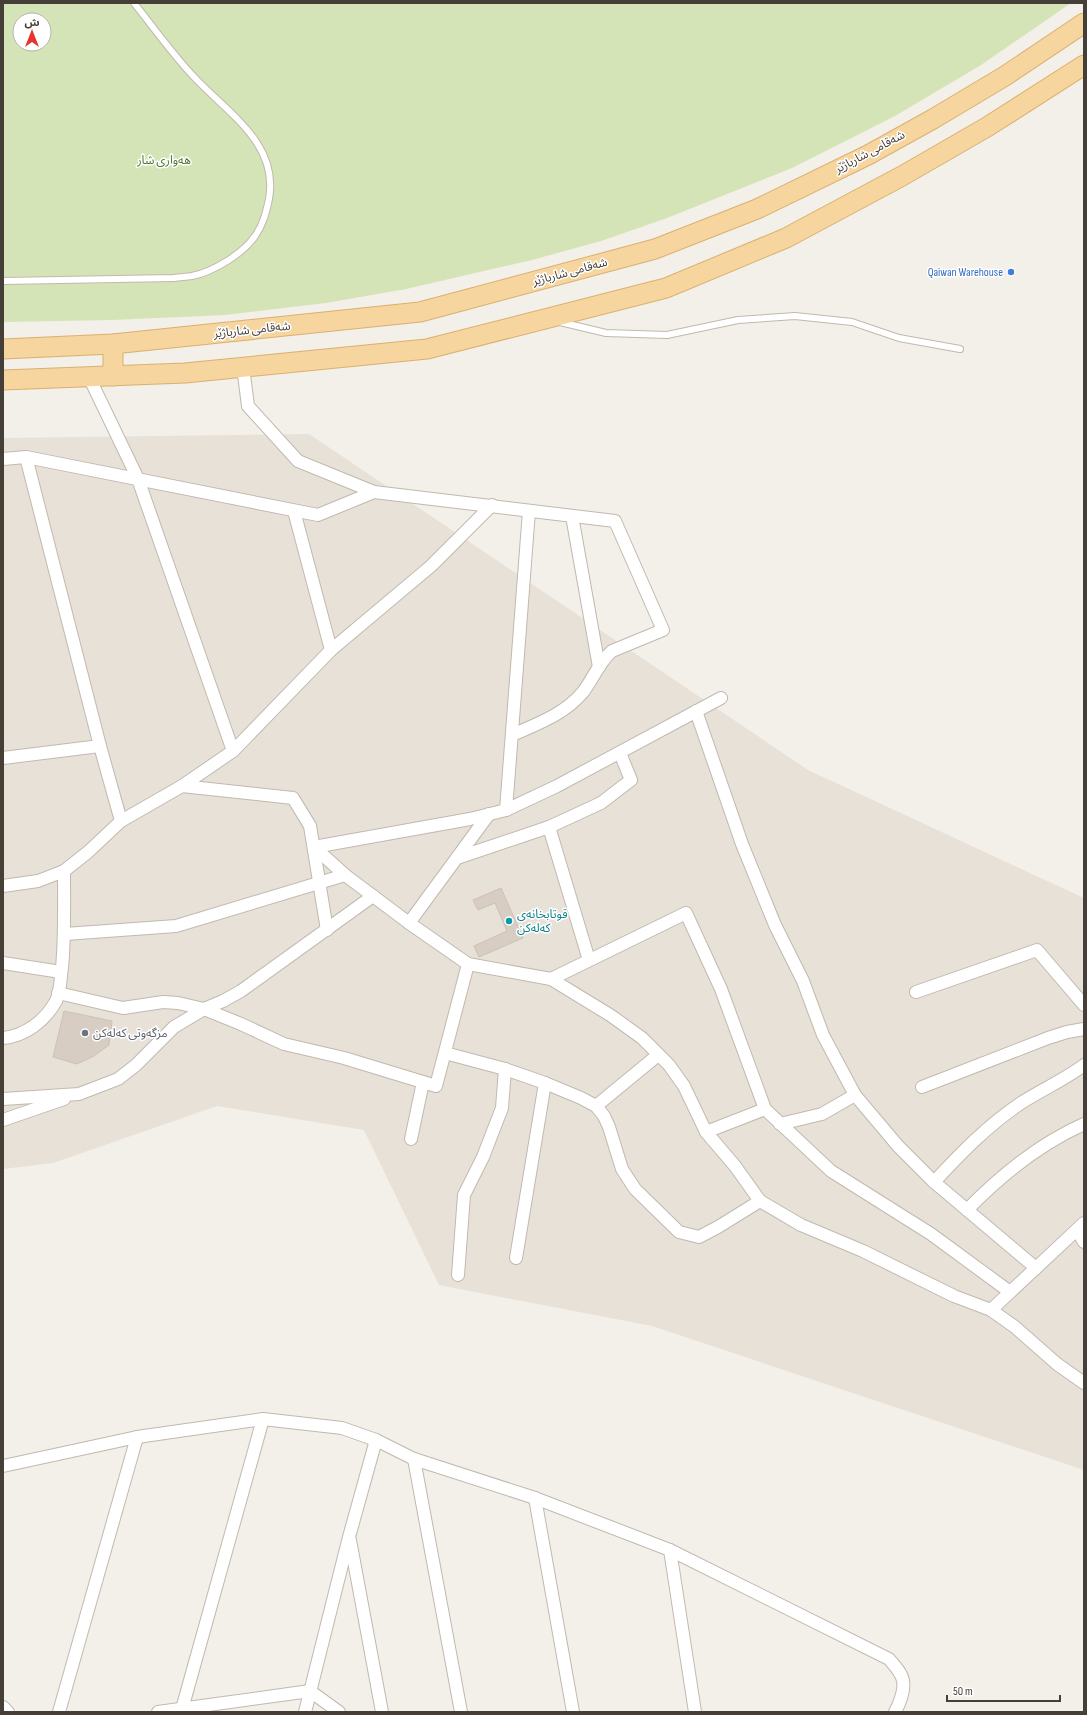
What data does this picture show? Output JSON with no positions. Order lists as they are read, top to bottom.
{
  "streets": {
    "main road": ["شەقامی شارباژێر"]
  },
  "parks": ["هەواری شار"],
  "places": ["Qaiwan Warehouse", "قوتابخانەی کەلەکن", "مزگەوتی کەلەکن"],
  "scale_bar": "50 m",
  "north": "top"
}
